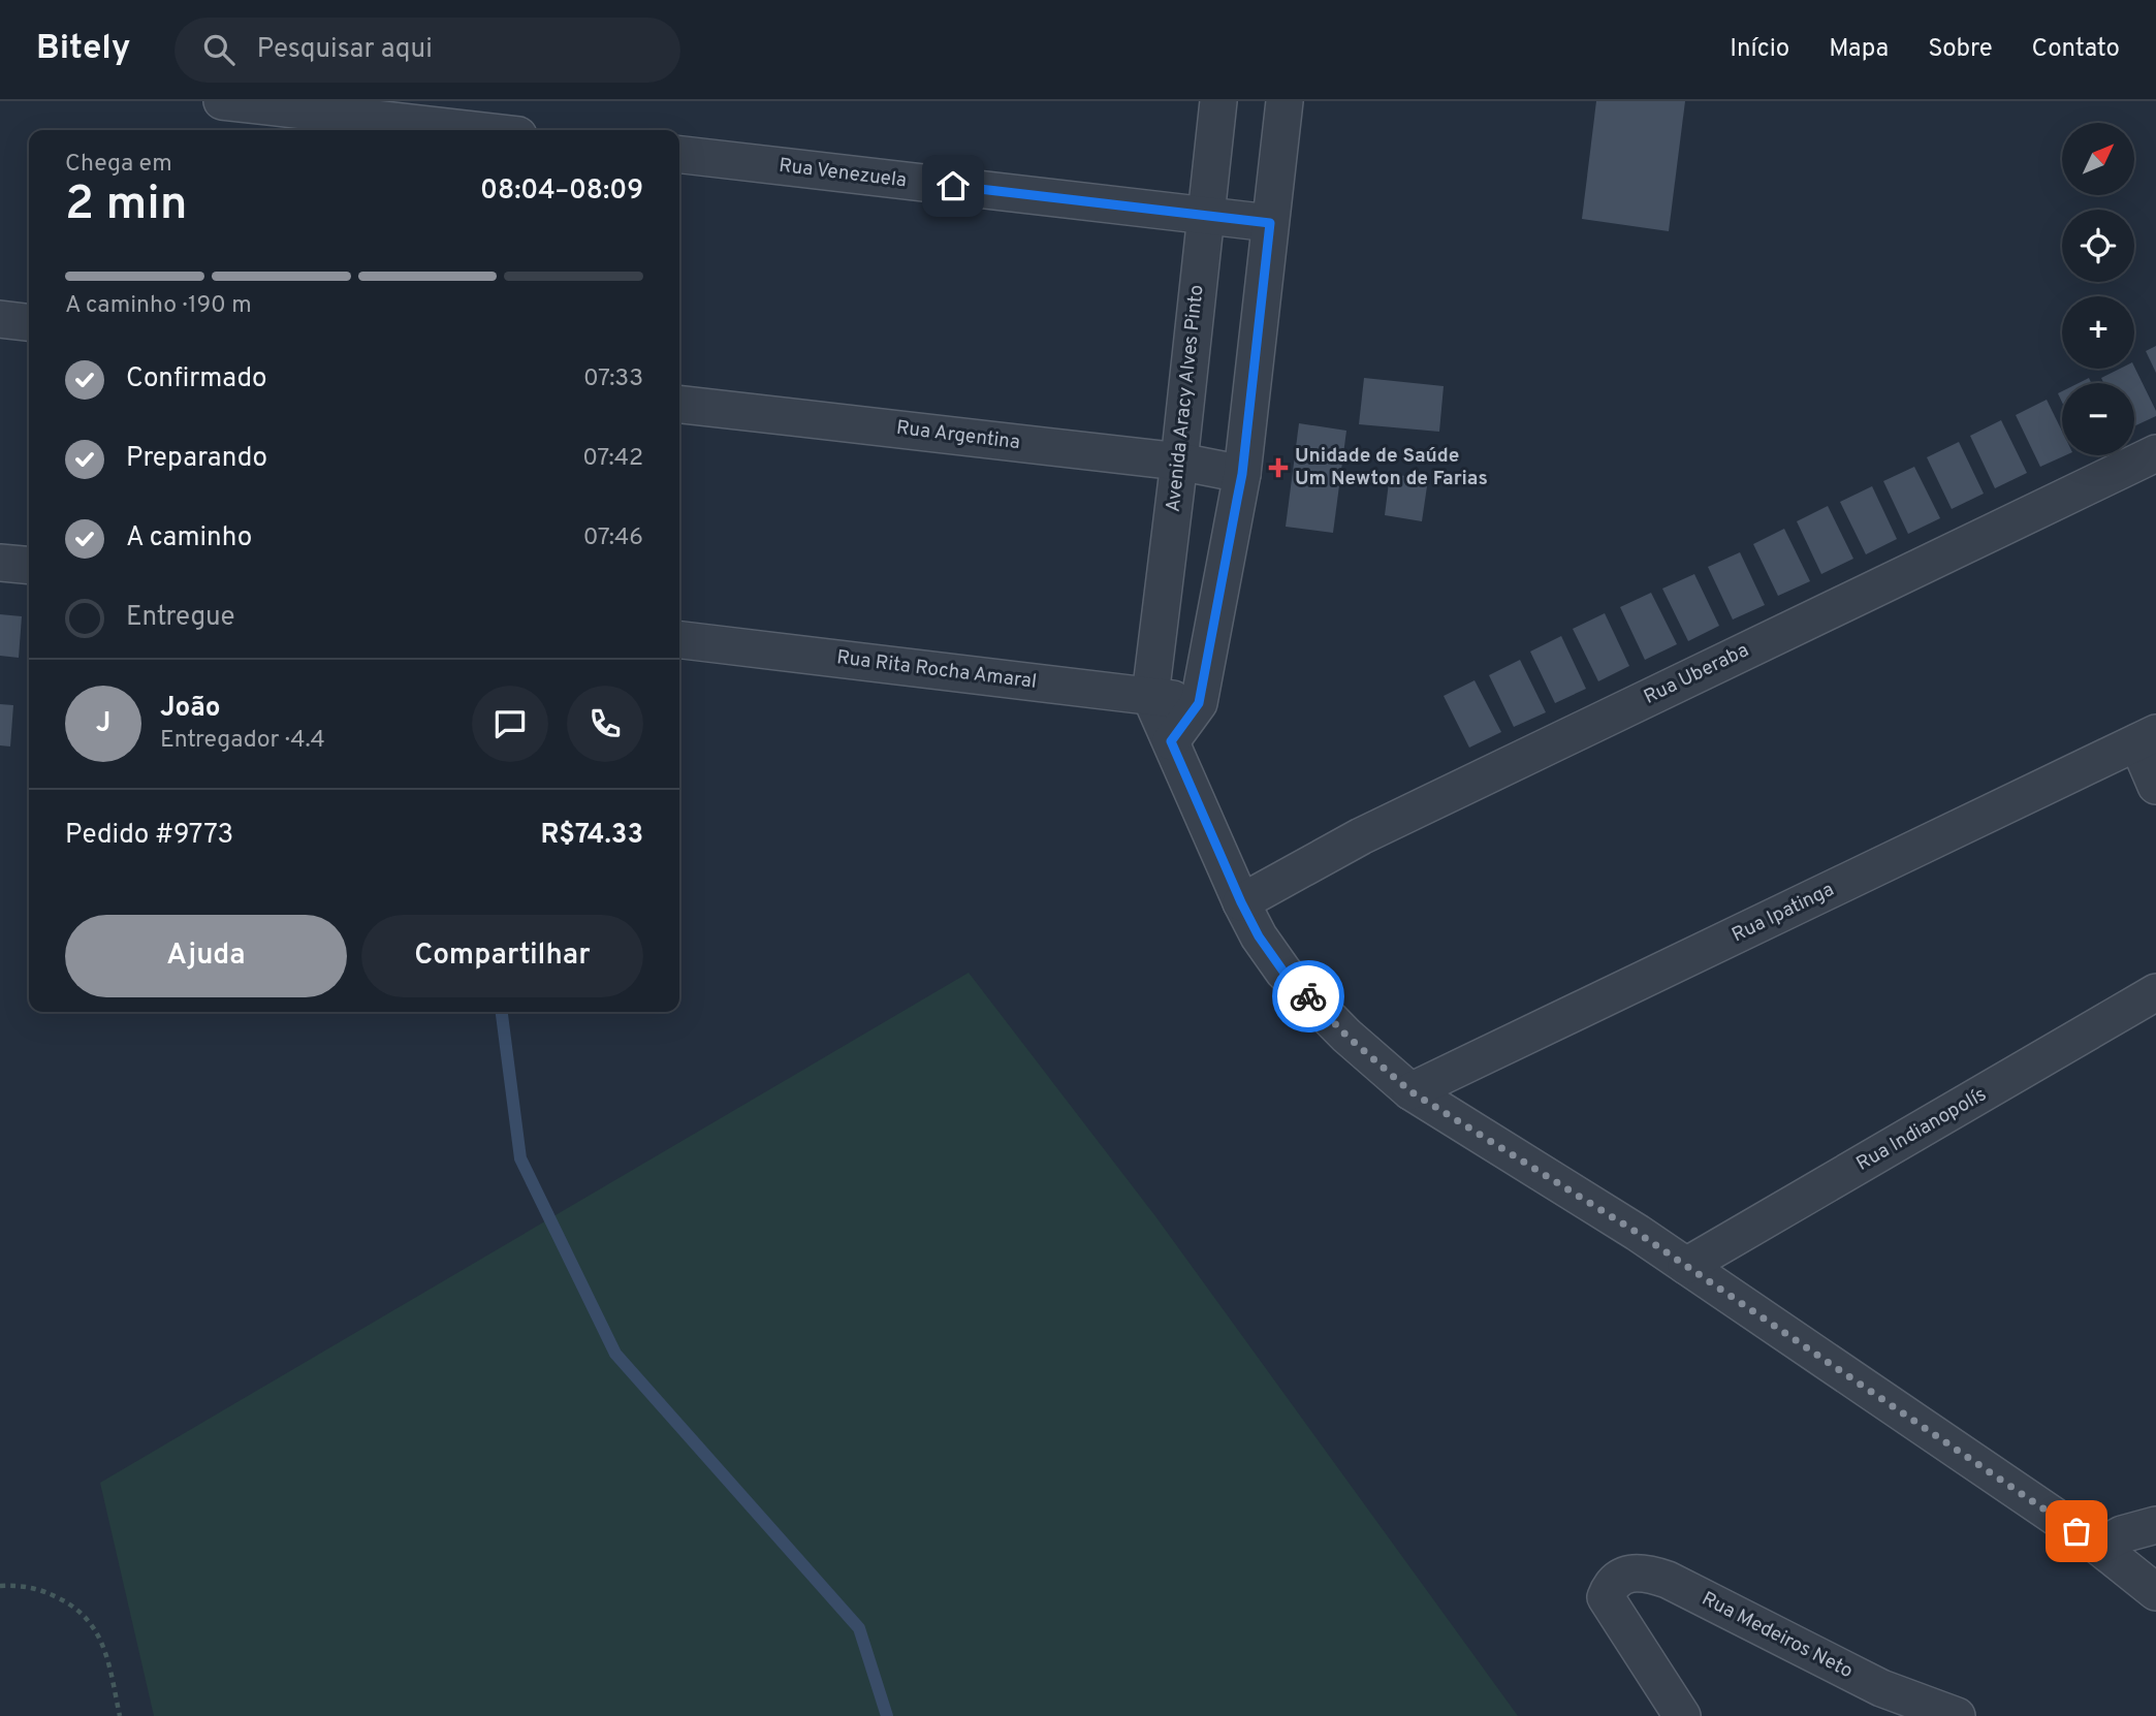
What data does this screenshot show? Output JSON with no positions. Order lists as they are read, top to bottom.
{
  "streets": {
    "street": [
      "Rua Venezuela",
      "Avenida Aracy Alves Pinto",
      "Rua Argentina",
      "Rua Rita Rocha Amaral",
      "Rua Uberaba",
      "Rua Ipatinga",
      "Rua Indianopolís",
      "Rua Medeiros Neto"
    ]
  },
  "crossings": [
    ["Rua Venezuela", "Avenida Aracy Alves Pinto"],
    ["Avenida Aracy Alves Pinto", "Rua Argentina"],
    ["Avenida Aracy Alves Pinto", "Rua Rita Rocha Amaral"]
  ],
  "places": {
    "health": ["Unidade de Saúde Um Newton de Farias"]
  },
  "north": "top right",
  "page": {
    "header": "Bitely",
    "search": "Pesquisar aqui",
    "nav": [
      "Início",
      "Mapa",
      "Sobre",
      "Contato"
    ],
    "map_buttons": ["+", "−"],
    "heading": ["2 min", "Chega em", "08:04–08:09"],
    "panel": [
      "João",
      "Entregador · 4.4",
      "Pedido #9773",
      "R$74.33"
    ],
    "bar": "A caminho · 190 m",
    "list": [
      ["Confirmado", "07:33"],
      ["Preparando", "07:42"],
      ["A caminho", "07:46"],
      "Entregue"
    ],
    "round": "J",
    "buttons": ["Ajuda", "Compartilhar"]
  }
}
